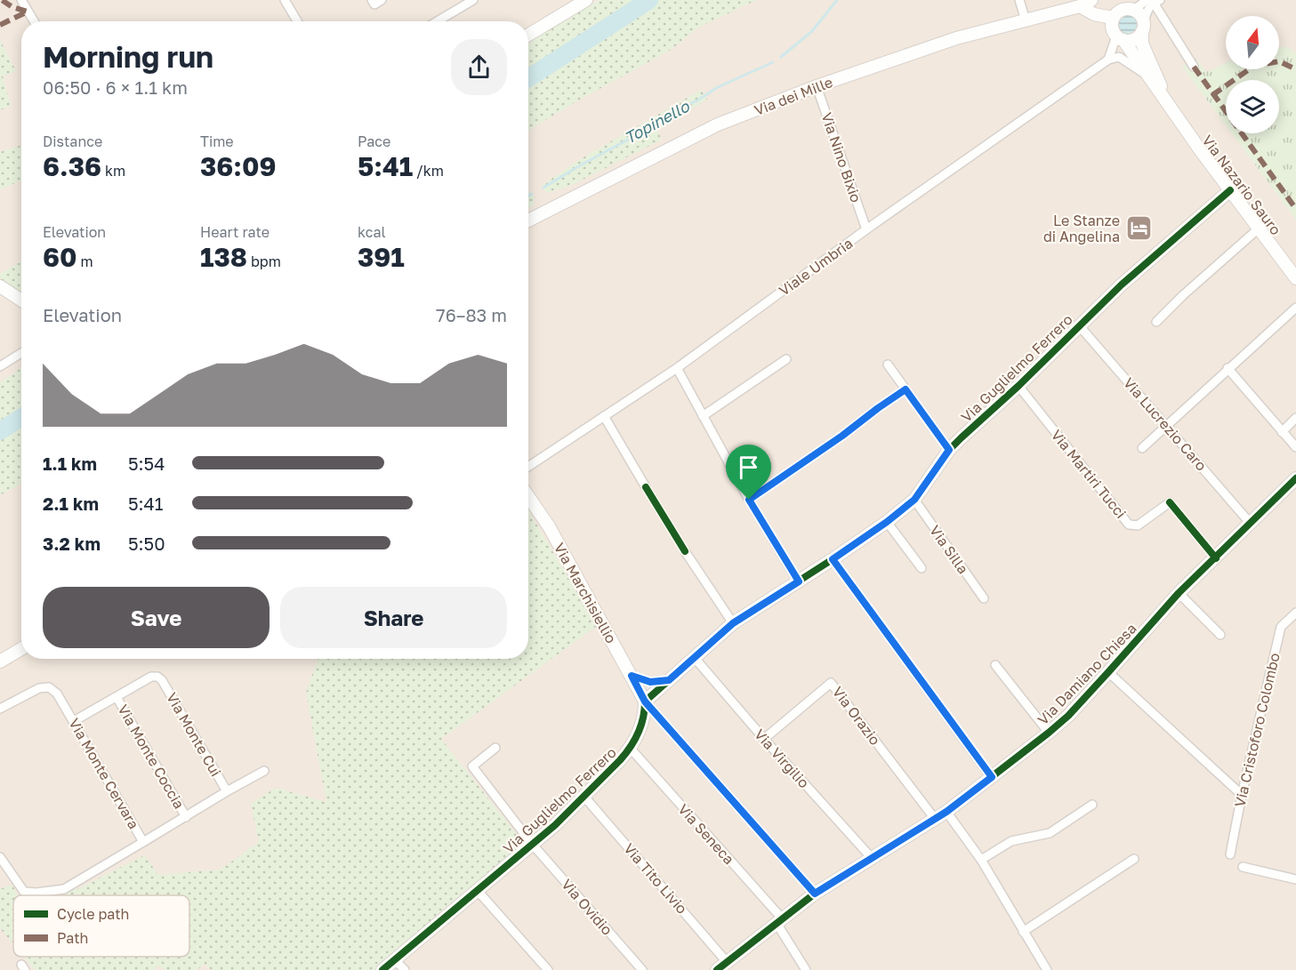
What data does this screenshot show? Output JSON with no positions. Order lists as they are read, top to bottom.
{
  "streets": {
    "street": [
      "Via dei Mille",
      "Via Nino Bixio",
      "Via Nazario Sauro",
      "Viale Umbria",
      "Via Guglielmo Ferrero",
      "Via Lucrezio Caro",
      "Via Martiri Tucci",
      "Via Silla",
      "Via Marchisiellio",
      "Via Damiano Chiesa",
      "Via Orazio",
      "Via Cristoforo Colombo",
      "Via Monte Cui",
      "Via Monte Coccia",
      "Via Virgilio",
      "Via Monte Cervara",
      "Via Seneca",
      "Via Tito Livio",
      "Via Ovidio"
    ]
  },
  "crossings": [
    ["Via dei Mille", "Via Nino Bixio"],
    ["Via dei Mille", "Via Nazario Sauro"],
    ["Via Nino Bixio", "Viale Umbria"],
    ["Via Nazario Sauro", "Via Guglielmo Ferrero"],
    ["Via Guglielmo Ferrero", "Via Lucrezio Caro"],
    ["Via Guglielmo Ferrero", "Via Martiri Tucci"],
    ["Via Guglielmo Ferrero", "Via Silla"],
    ["Via Guglielmo Ferrero", "Via Marchisiellio"],
    ["Via Guglielmo Ferrero", "Via Virgilio"],
    ["Via Guglielmo Ferrero", "Via Seneca"],
    ["Via Guglielmo Ferrero", "Via Tito Livio"],
    ["Via Guglielmo Ferrero", "Via Ovidio"],
    ["Via Lucrezio Caro", "Via Damiano Chiesa"],
    ["Via Damiano Chiesa", "Via Orazio"],
    ["Via Damiano Chiesa", "Via Virgilio"],
    ["Via Damiano Chiesa", "Via Seneca"],
    ["Via Damiano Chiesa", "Via Tito Livio"],
    ["Via Orazio", "Via Virgilio"],
    ["Via Monte Cui", "Via Monte Coccia"],
    ["Via Monte Cui", "Via Monte Cervara"]
  ],
  "water": ["Topinello"],
  "places": {
    "hotel": ["Le Stanze di Angelina"]
  },
  "legend": ["Cycle path", "Path"],
  "north": "top",
  "page": {
    "heading": ["Morning run", "06:50 · 6 × 1.1 km"],
    "stats": [
      ["Distance", "6.36 km"],
      ["Time", "36:09"],
      ["Pace", "5:41 /km"],
      ["Elevation", "60 m"],
      ["Heart rate", "138 bpm"],
      ["kcal", "391"]
    ],
    "chart": ["Elevation", "76–83 m"],
    "list": [
      {
        "name": "1.1 km",
        "note": "5:54"
      },
      {
        "name": "2.1 km",
        "note": "5:41"
      },
      {
        "name": "3.2 km",
        "note": "5:50"
      }
    ],
    "buttons": ["Save", "Share"]
  }
}
